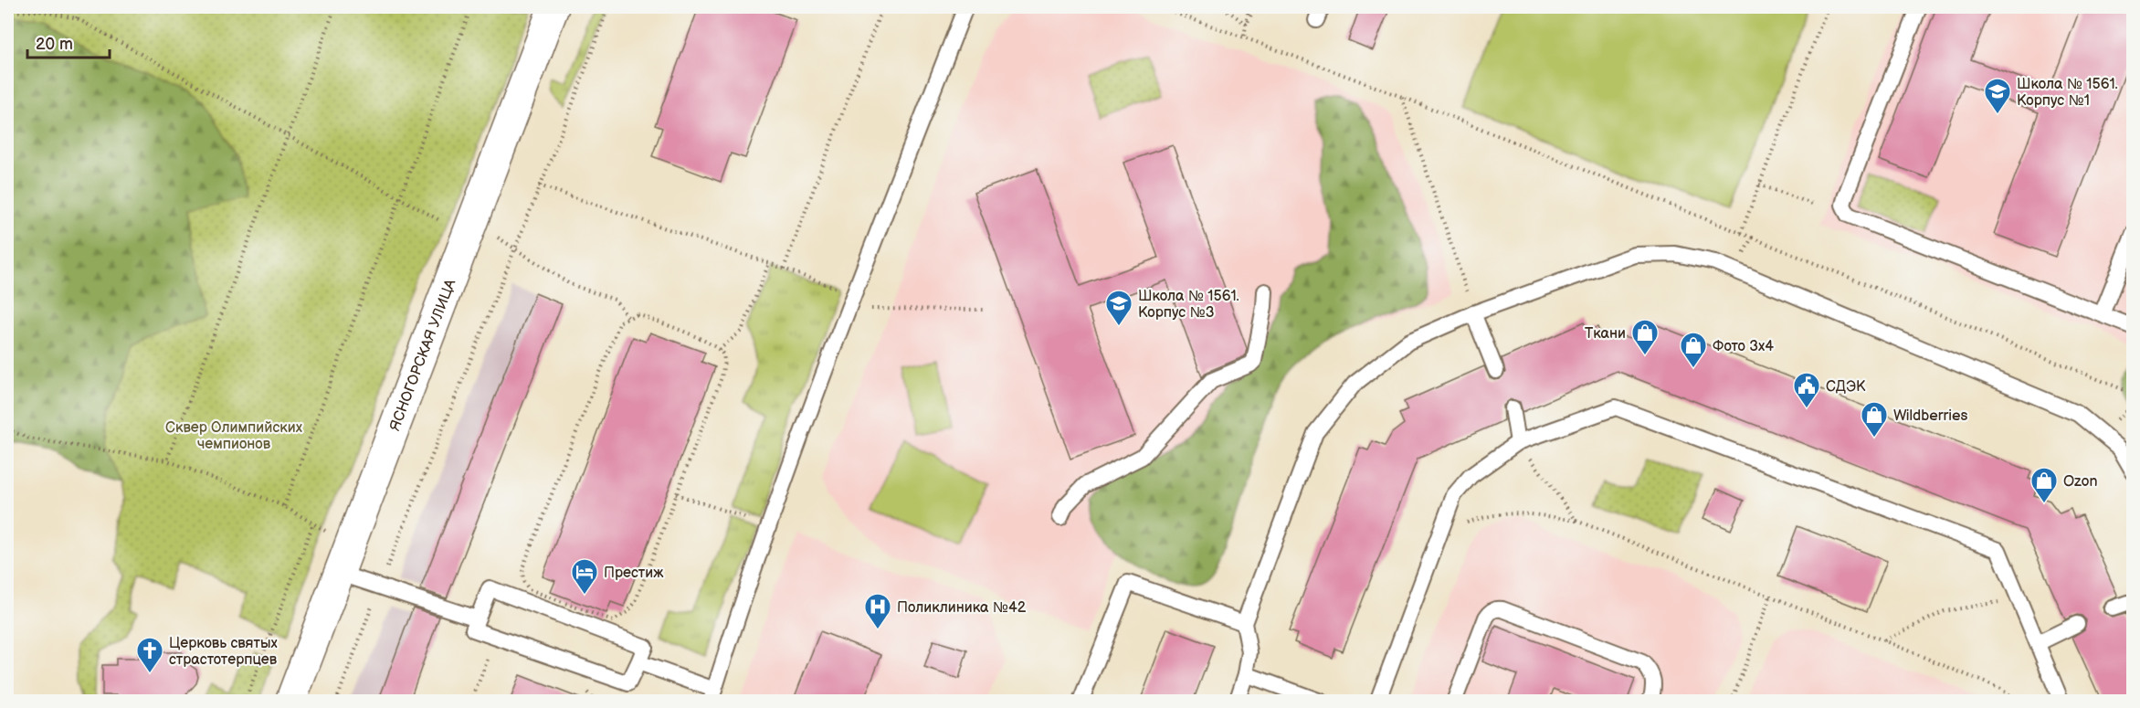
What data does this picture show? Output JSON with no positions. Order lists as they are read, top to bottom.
{
  "streets": {
    "main road": ["ЯСНОГОРСКАЯ УЛИЦА"]
  },
  "parks": ["Сквер Олимпийских чемпионов"],
  "places": {
    "school or university": ["Школа № 1561. Корпус №1", "Школа № 1561. Корпус №3"],
    "shop": [
      "Ткани",
      "Фото 3х4",
      "Wildberries",
      "Ozon"
    ],
    "public building": ["СДЭК"],
    "hotel": ["Престиж"],
    "hospital": ["Поликлиника №42"],
    "church": ["Церковь святых страстотерпцев"]
  },
  "scale_bar": "20 m"
}
